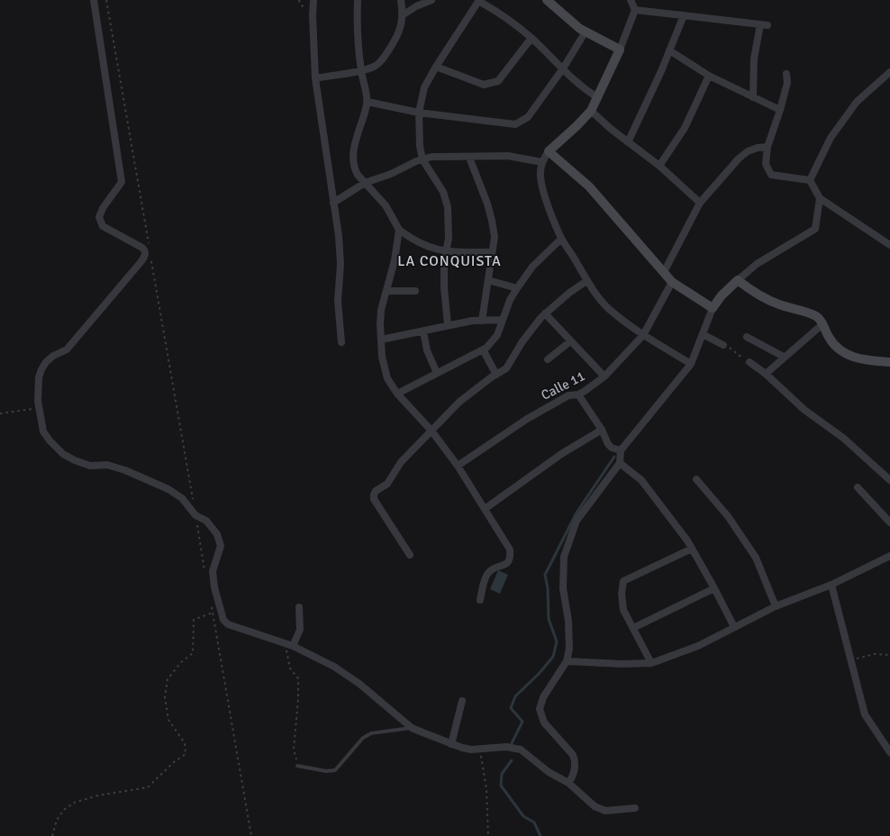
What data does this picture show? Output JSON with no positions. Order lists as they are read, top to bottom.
{
  "streets": {
    "street": ["Calle 11"]
  },
  "districts": ["LA CONQUISTA"]
}
